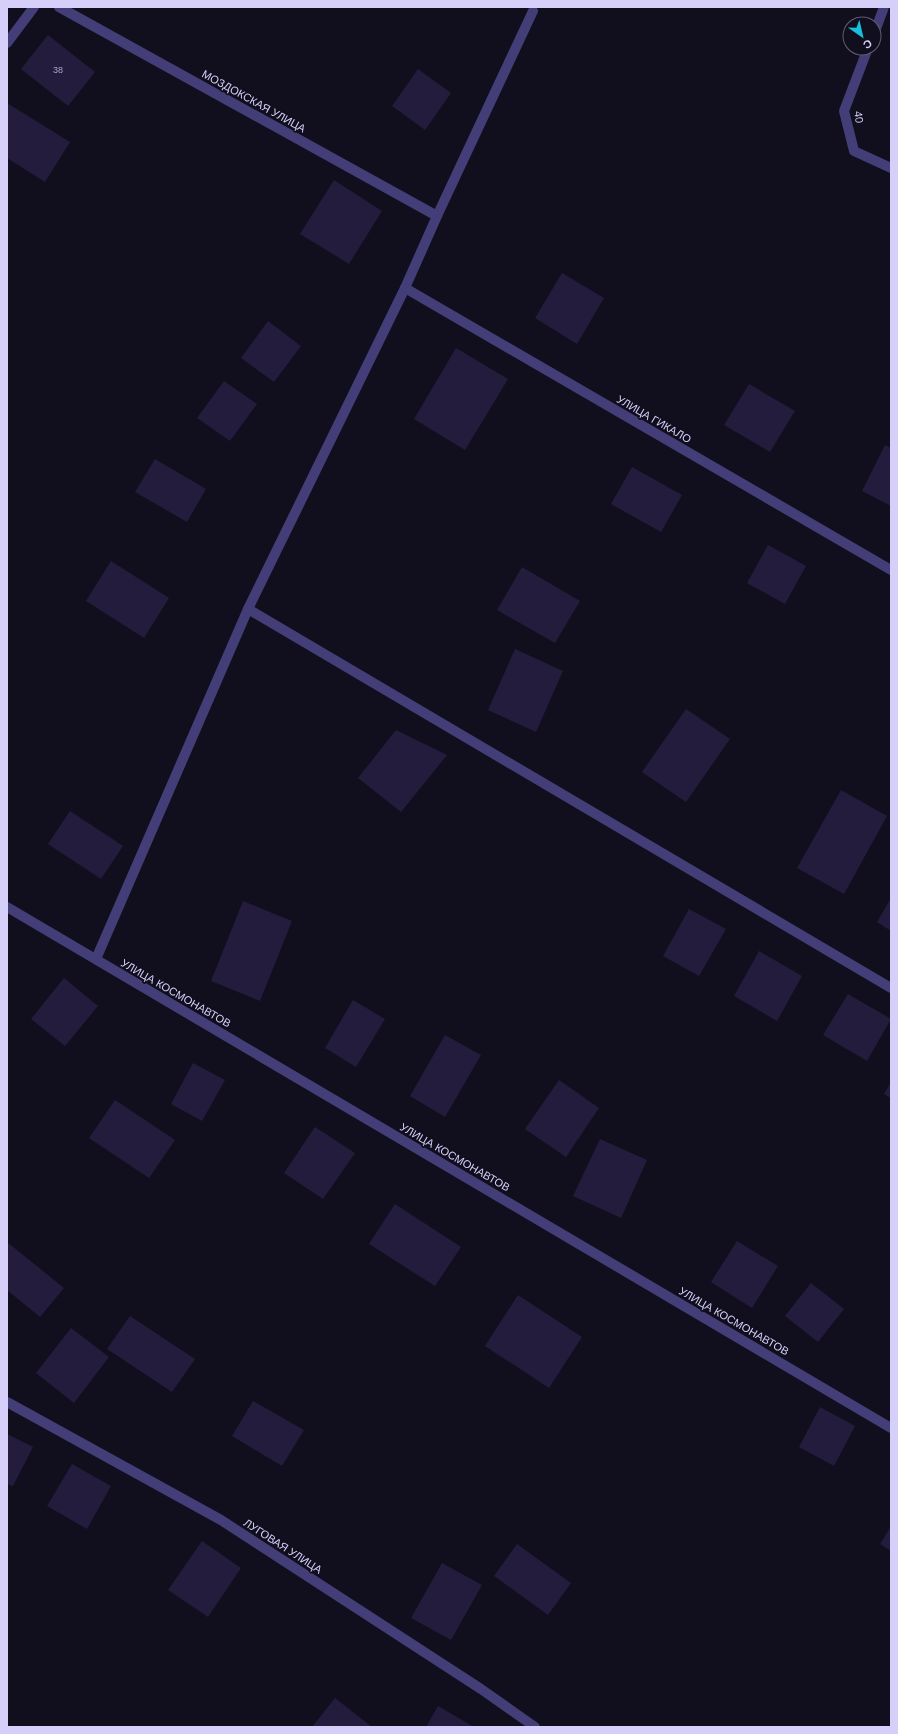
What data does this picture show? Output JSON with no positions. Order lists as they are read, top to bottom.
{
  "streets": {
    "street": [
      "МОЗДОКСКАЯ УЛИЦА",
      "40",
      "УЛИЦА ГИКАЛО",
      "УЛИЦА КОСМОНАВТОВ",
      "ЛУГОВАЯ УЛИЦА"
    ]
  },
  "house_numbers": ["38"],
  "north": "bottom right"
}
